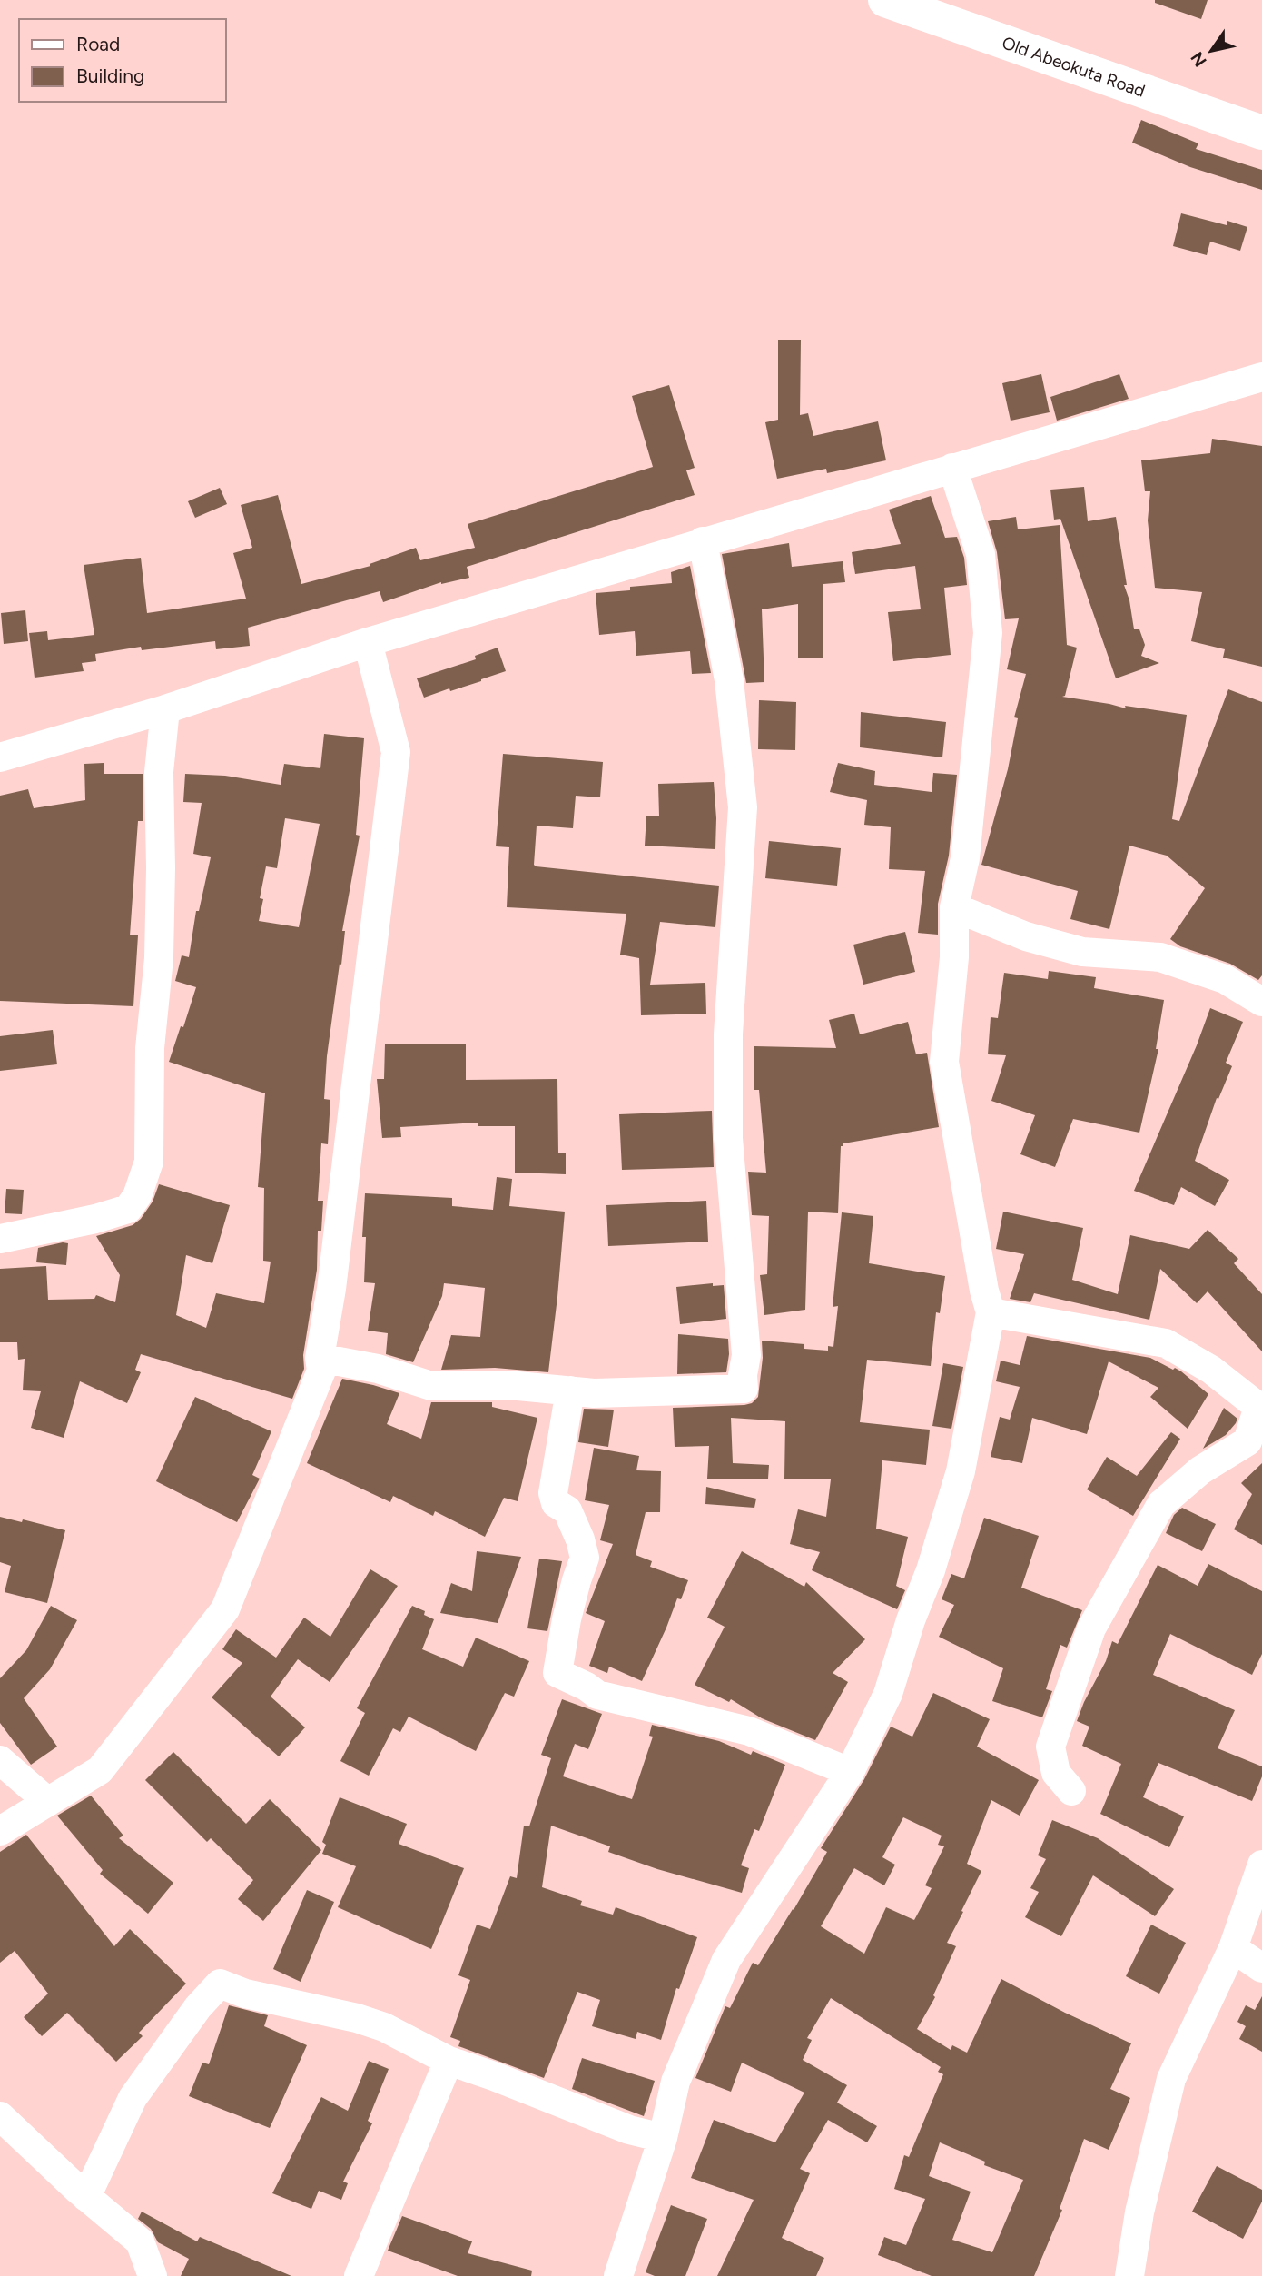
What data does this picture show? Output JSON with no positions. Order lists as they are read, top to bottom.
{
  "streets": {
    "highway": ["Old Abeokuta Road"]
  },
  "legend": ["Road", "Building"],
  "north": "bottom left"
}
